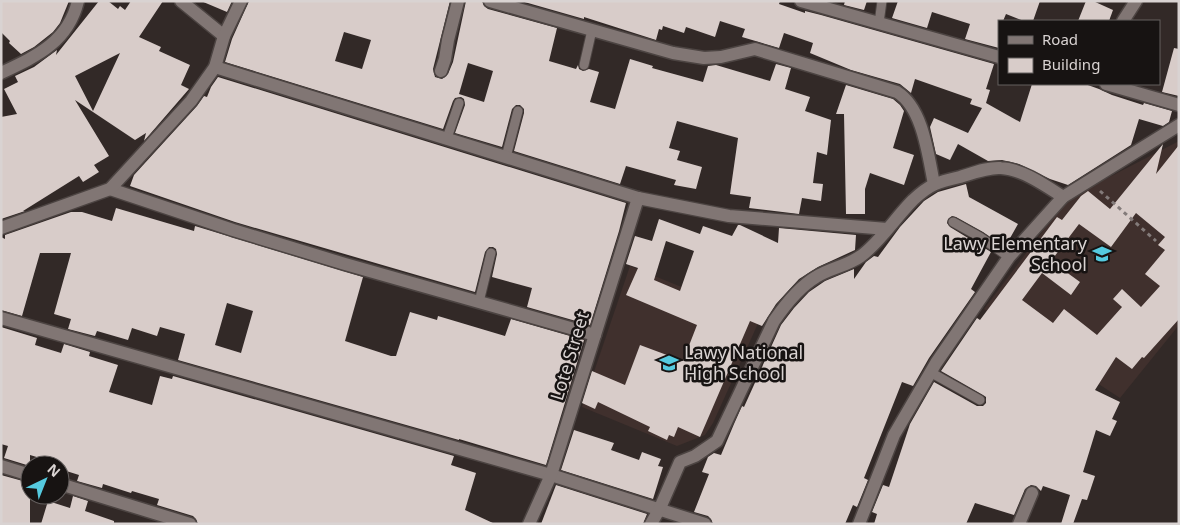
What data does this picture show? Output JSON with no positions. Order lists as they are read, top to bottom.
{
  "streets": {
    "street": ["Lote Street"]
  },
  "places": {
    "school or university": ["Lawy Elementary School", "Lawy National High School"]
  },
  "legend": ["Road", "Building"],
  "north": "top right"
}
